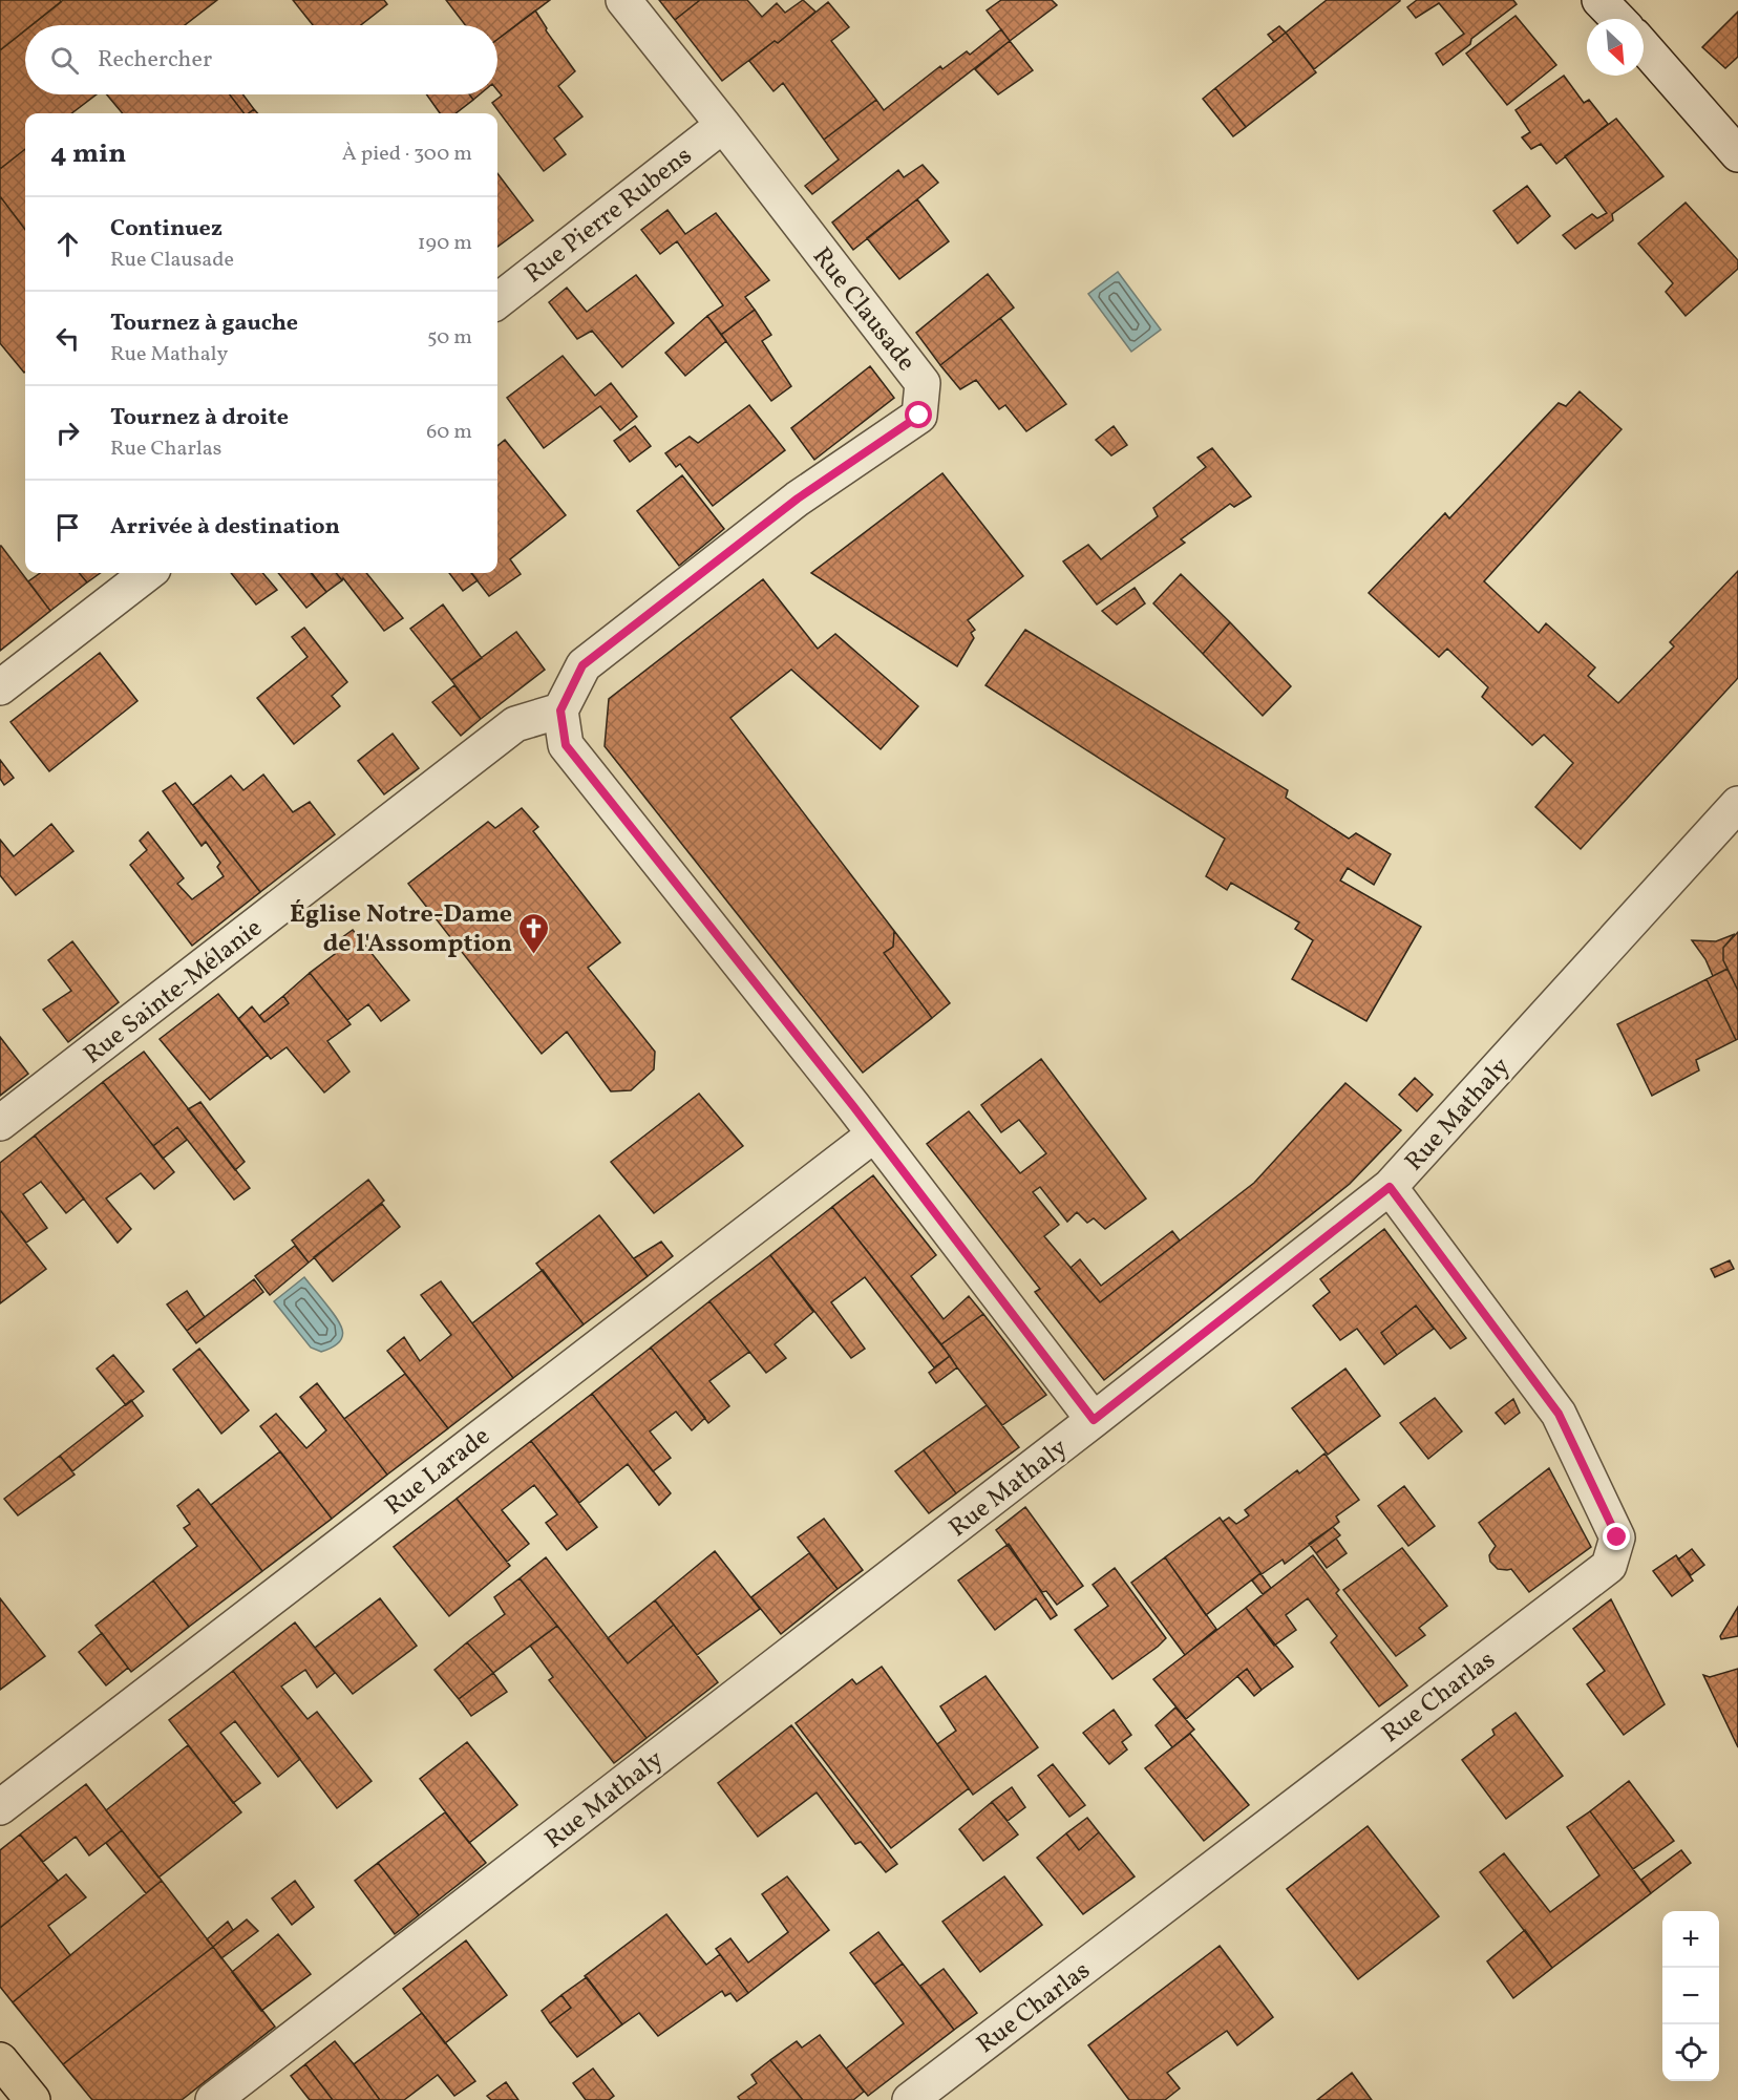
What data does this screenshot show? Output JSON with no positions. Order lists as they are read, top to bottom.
{
  "streets": {
    "street": [
      "Rue Pierre Rubens",
      "Rue Clausade",
      "Rue Sainte-Mélanie",
      "Rue Mathaly",
      "Rue Larade",
      "Rue Charlas"
    ]
  },
  "crossings": [
    ["Rue Pierre Rubens", "Rue Clausade"],
    ["Rue Clausade", "Rue Sainte-Mélanie"],
    ["Rue Mathaly", "Rue Charlas"]
  ],
  "places": {
    "church": ["Église Notre-Dame de l'Assomption"]
  },
  "north": "bottom right",
  "page": {
    "search": "Rechercher",
    "heading": ["4 min", "À pied · 300 m"],
    "list": [
      ["Continuez", "Rue Clausade", "190 m"],
      ["Tournez à gauche", "Rue Mathaly", "50 m"],
      ["Tournez à droite", "Rue Charlas", "60 m"],
      "Arrivée à destination"
    ],
    "map_buttons": ["+", "−"]
  }
}
